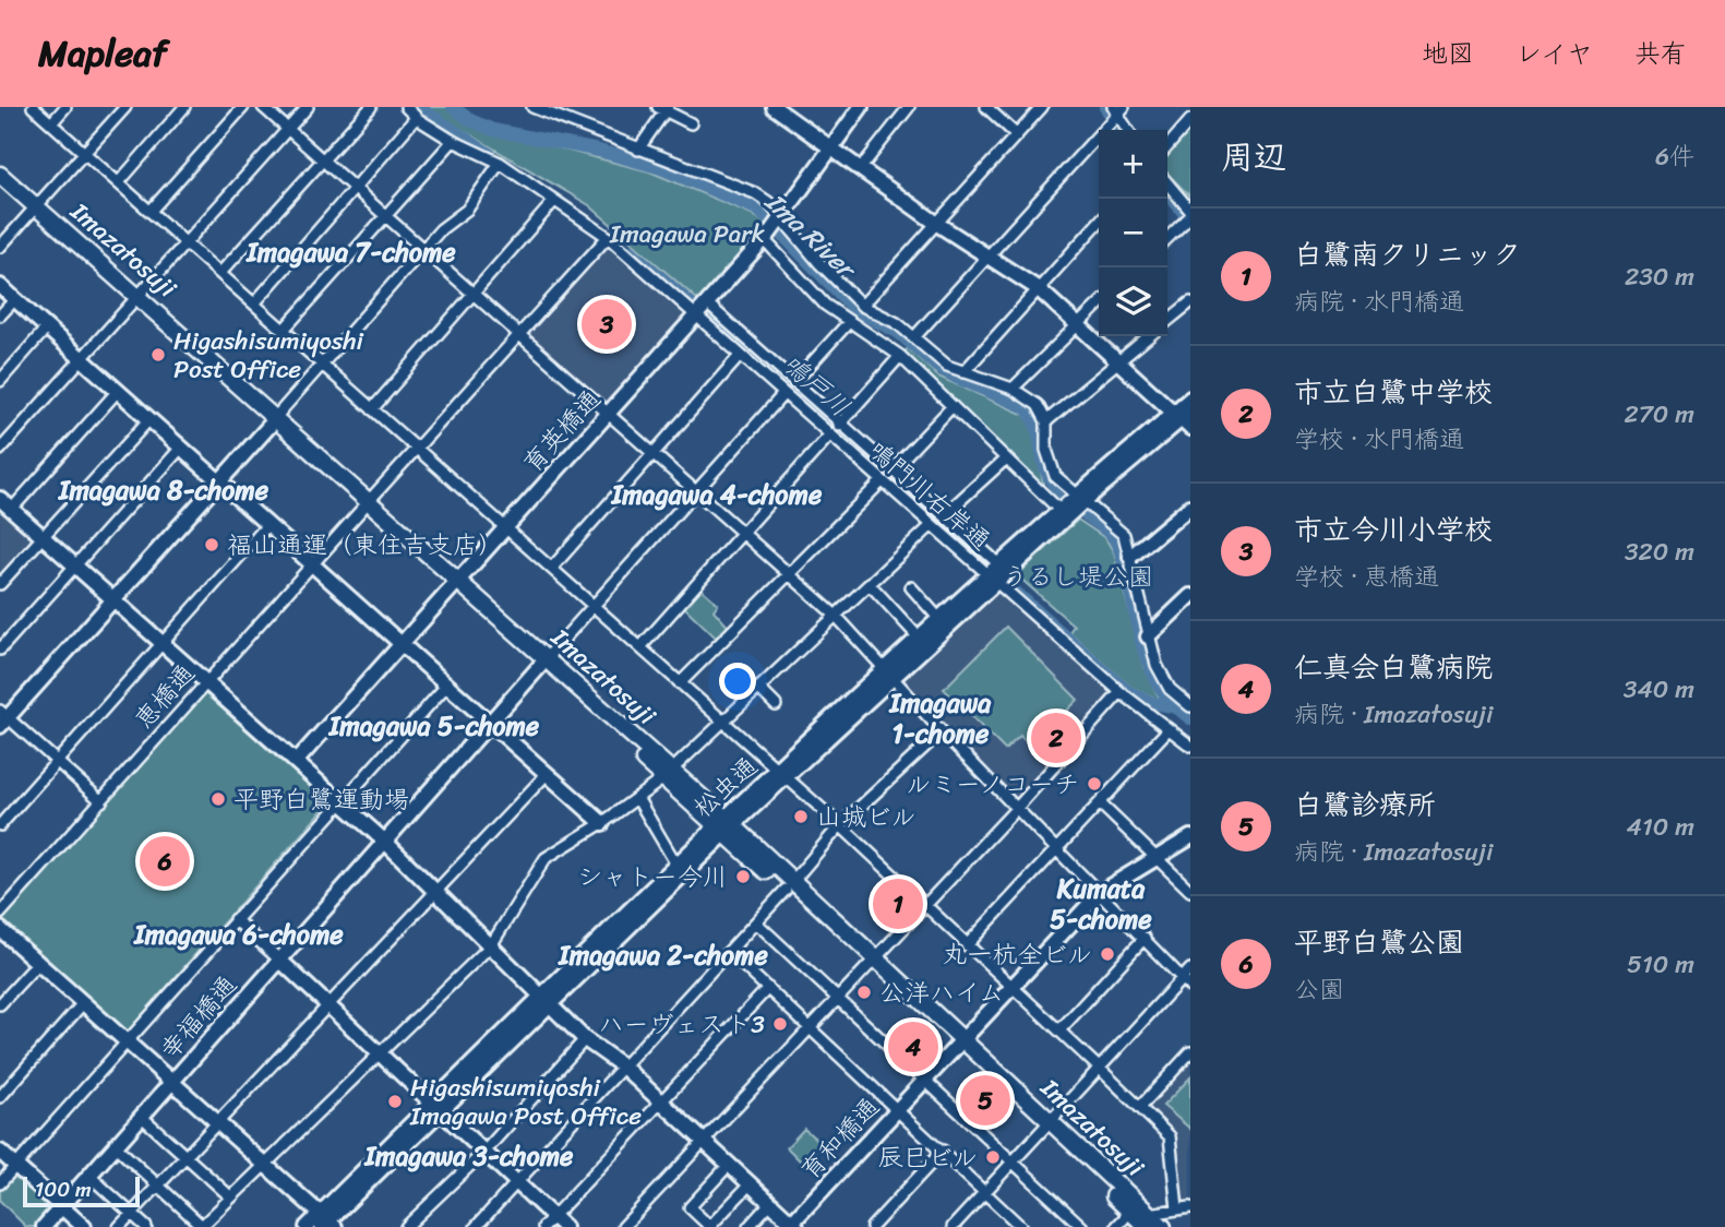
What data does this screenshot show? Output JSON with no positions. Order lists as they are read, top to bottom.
{
  "streets": {
    "main road": ["Imazatosuji"],
    "street": [
      "育英橋通",
      "鳴門川右岸通",
      "恵橋通",
      "松虫通",
      "幸福橋通",
      "育和橋通"
    ]
  },
  "crossings": [
    ["Imazatosuji", "育英橋通"],
    ["Imazatosuji", "恵橋通"],
    ["Imazatosuji", "松虫通"],
    ["Imazatosuji", "幸福橋通"],
    ["Imazatosuji", "育和橋通"],
    ["育英橋通", "鳴門川右岸通"],
    ["鳴門川右岸通", "恵橋通"],
    ["鳴門川右岸通", "松虫通"],
    ["鳴門川右岸通", "幸福橋通"]
  ],
  "districts": [
    "Imagawa 7-chome",
    "Imagawa 8-chome",
    "Imagawa 4-chome",
    "Imagawa 1-chome",
    "Imagawa 5-chome",
    "Kumata 5-chome",
    "Imagawa 6-chome",
    "Imagawa 2-chome",
    "Imagawa 3-chome"
  ],
  "water": ["Ima River", "鳴戸川"],
  "parks": ["Imagawa Park", "うるし堤公園"],
  "places": [
    "Higashisumiyoshi Post Office",
    "福山通運（東住吉支店）",
    "ルミーノコーチ",
    "平野白鷺運動場",
    "山城ビル",
    "シャトー今川",
    "丸一杭全ビル",
    "公洋ハイム",
    "ハーヴェスト3",
    "Higashisumiyoshi Imagawa Post Office",
    "辰巳ビル"
  ],
  "scale_bar": "100 m",
  "page": {
    "header": "Mapleaf",
    "nav": ["地図", "レイヤ", "共有"],
    "heading": ["周辺", "6件"],
    "map_buttons": ["+", "−"],
    "list": [
      {
        "mark": "1",
        "name": "白鷺南クリニック",
        "note": "病院 · 水門橋通",
        "value": "230 m"
      },
      {
        "mark": "2",
        "name": "市立白鷺中学校",
        "note": "学校 · 水門橋通",
        "value": "270 m"
      },
      {
        "mark": "3",
        "name": "市立今川小学校",
        "note": "学校 · 恵橋通",
        "value": "320 m"
      },
      {
        "mark": "4",
        "name": "仁真会白鷺病院",
        "note": "病院 · Imazatosuji",
        "value": "340 m"
      },
      {
        "mark": "5",
        "name": "白鷺診療所",
        "note": "病院 · Imazatosuji",
        "value": "410 m"
      },
      {
        "mark": "6",
        "name": "平野白鷺公園",
        "note": "公園",
        "value": "510 m"
      }
    ],
    "pins": [
      "3",
      "2",
      "6",
      "1",
      "4",
      "5"
    ],
    "scale": "100 m"
  }
}
